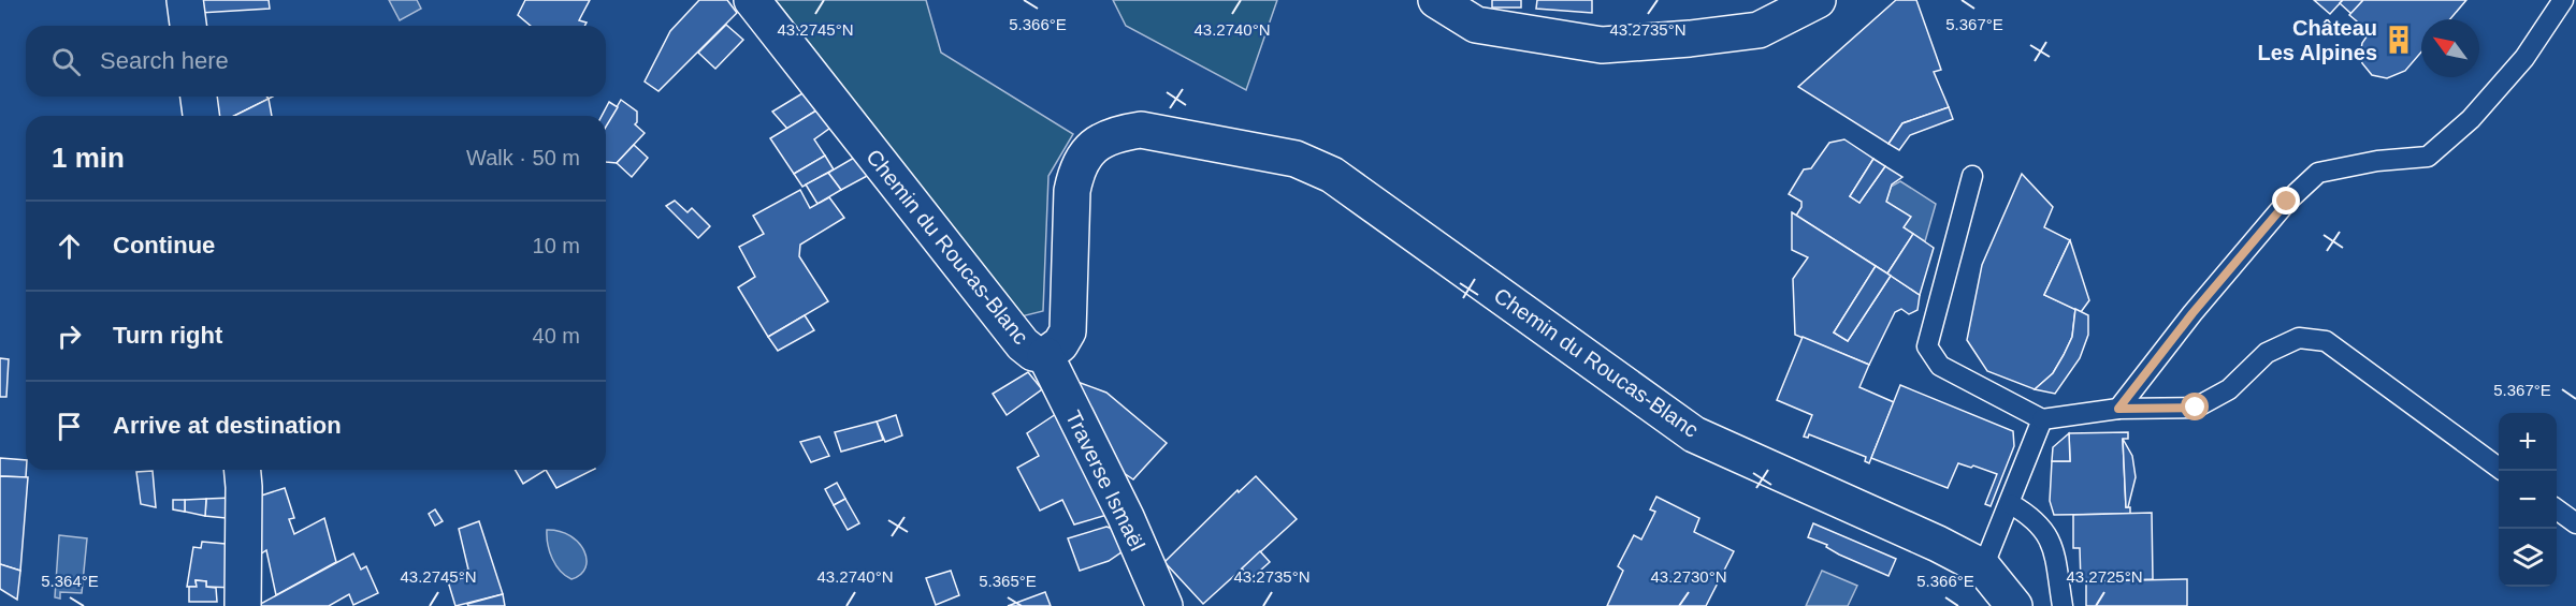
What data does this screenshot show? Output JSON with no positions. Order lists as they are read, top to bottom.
{
  "streets": {
    "street": ["Chemin du Roucas-Blanc", "Traverse Ismaël"]
  },
  "crossings": [
    ["Chemin du Roucas-Blanc", "Traverse Ismaël"]
  ],
  "places": {
    "building": ["Château Les Alpines"]
  },
  "north": "top left",
  "page": {
    "search": "Search here",
    "heading": ["1 min", "Walk · 50 m"],
    "list": [
      ["Continue", "10 m"],
      ["Turn right", "40 m"],
      "Arrive at destination"
    ],
    "map_buttons": ["+", "−"]
  },
  "coordinates": [
    "5.366°E",
    "5.367°E",
    "43.2745°N",
    "43.2740°N",
    "43.2735°N",
    "43.2730°N",
    "43.2725°N",
    "5.364°E",
    "5.365°E"
  ]
}
